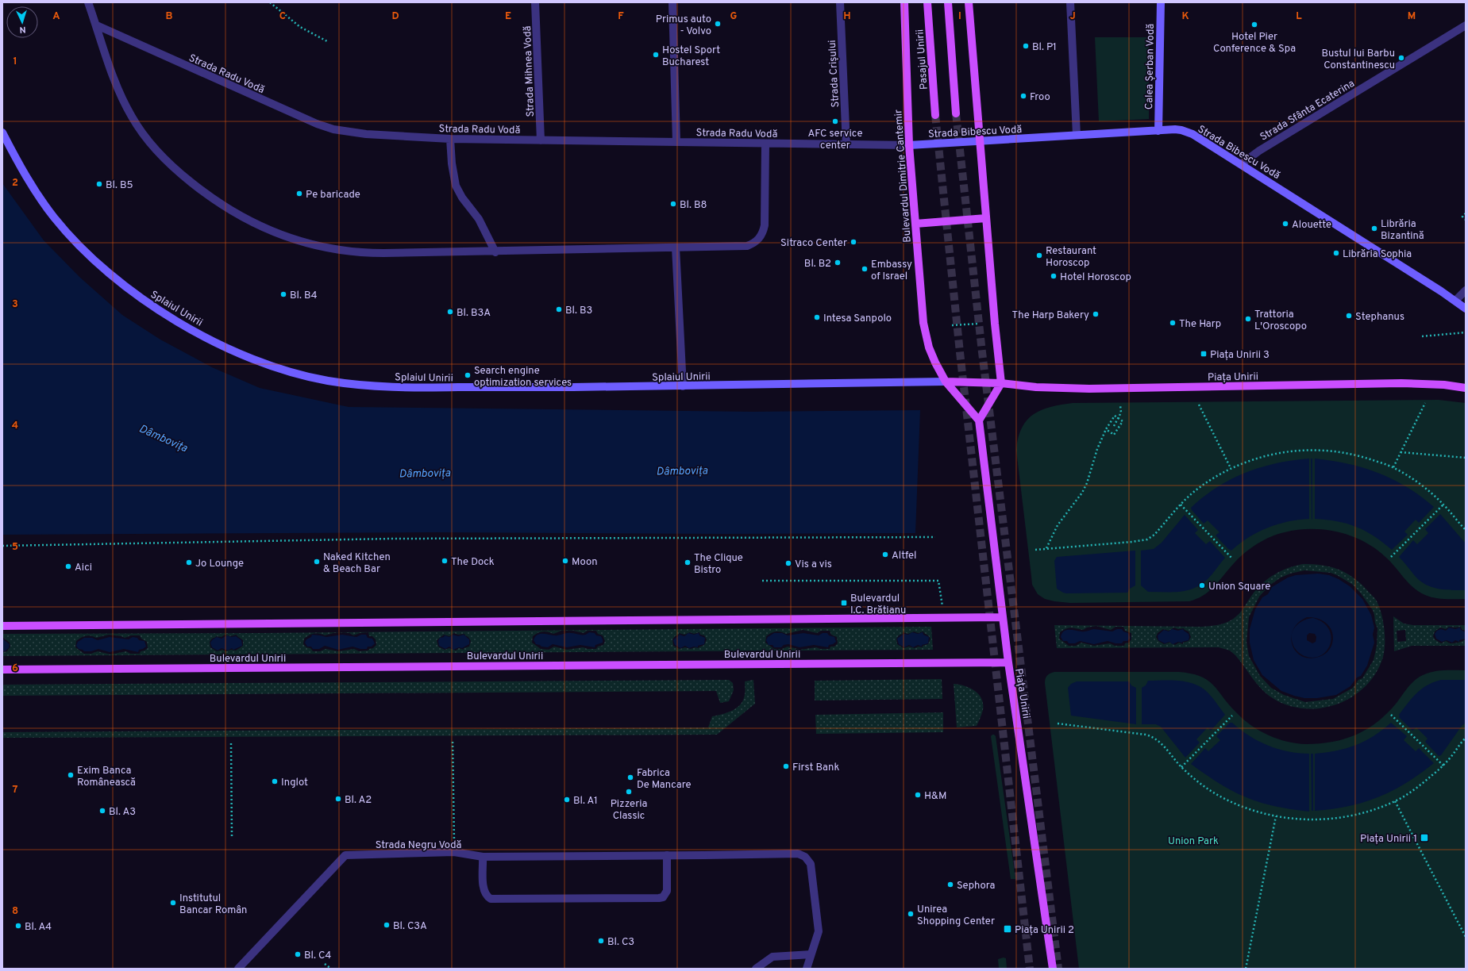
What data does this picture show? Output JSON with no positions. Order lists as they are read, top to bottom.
{
  "streets": {
    "main road": [
      "Pasajul Unirii",
      "Calea Șerban Vodă",
      "Strada Bibescu Vodă",
      "Bulevardul Dimitrie Cantemir",
      "Splaiul Unirii",
      "Piața Unirii",
      "Bulevardul Unirii"
    ],
    "street": [
      "Strada Mihnea Vodă",
      "Strada Radu Vodă",
      "Strada Crișului",
      "Strada Sfânta Ecaterina",
      "Strada Negru Vodă"
    ]
  },
  "crossings": [
    ["Calea Șerban Vodă", "Strada Bibescu Vodă"],
    ["Strada Mihnea Vodă", "Strada Radu Vodă"],
    ["Strada Radu Vodă", "Strada Crișului"],
    ["Strada Radu Vodă", "Strada Bibescu Vodă"],
    ["Strada Radu Vodă", "Bulevardul Dimitrie Cantemir"],
    ["Strada Sfânta Ecaterina", "Strada Bibescu Vodă"],
    ["Strada Bibescu Vodă", "Bulevardul Dimitrie Cantemir"],
    ["Bulevardul Dimitrie Cantemir", "Splaiul Unirii"],
    ["Bulevardul Dimitrie Cantemir", "Piața Unirii"],
    ["Splaiul Unirii", "Piața Unirii"],
    ["Piața Unirii", "Bulevardul Unirii"]
  ],
  "water": ["Dâmbovița"],
  "parks": ["Union Park"],
  "places": {
    "other": [
      "Primus auto - Volvo",
      "Hotel Pier Conference & Spa",
      "Bl. P1",
      "Hostel Sport Bucharest",
      "Bustul lui Barbu Constantinescu",
      "Froo",
      "AFC service center",
      "Bl. B5",
      "Pe baricade",
      "Bl. B8",
      "Alouette",
      "Librăria Bizantină",
      "Sitraco Center",
      "Librăria Sophia",
      "Restaurant Horoscop",
      "Bl. B2",
      "Embassy of Israel",
      "Hotel Horoscop",
      "Bl. B4",
      "Bl. B3",
      "Bl. B3A",
      "The Harp Bakery",
      "Stephanus",
      "Intesa Sanpolo",
      "Trattoria L'Oroscopo",
      "The Harp",
      "Search engine optimization services",
      "Altfel",
      "The Dock",
      "Moon",
      "Naked Kitchen & Beach Bar",
      "Jo Lounge",
      "The Clique Bistro",
      "Vis a vis",
      "Aici",
      "Union Square",
      "First Bank",
      "Exim Banca Românească",
      "Fabrica De Mancare",
      "Inglot",
      "Pizzeria Classic",
      "H&M",
      "Bl. A2",
      "Bl. A1",
      "Bl. A3",
      "Sephora",
      "Institutul Bancar Român",
      "Unirea Shopping Center",
      "Bl. C3A",
      "Bl. A4",
      "Bl. C3",
      "Bl. C4"
    ],
    "transit": [
      "Piața Unirii 3",
      "Bulevardul I.C. Brătianu",
      "Piața Unirii 1",
      "Piața Unirii 2"
    ]
  },
  "north": "bottom",
  "grid": {
    "columns": [
      "A",
      "B",
      "C",
      "D",
      "E",
      "F",
      "G",
      "H",
      "I",
      "J",
      "K",
      "L",
      "M"
    ],
    "rows": [
      "1",
      "2",
      "3",
      "4",
      "5",
      "6",
      "7",
      "8"
    ]
  }
}
